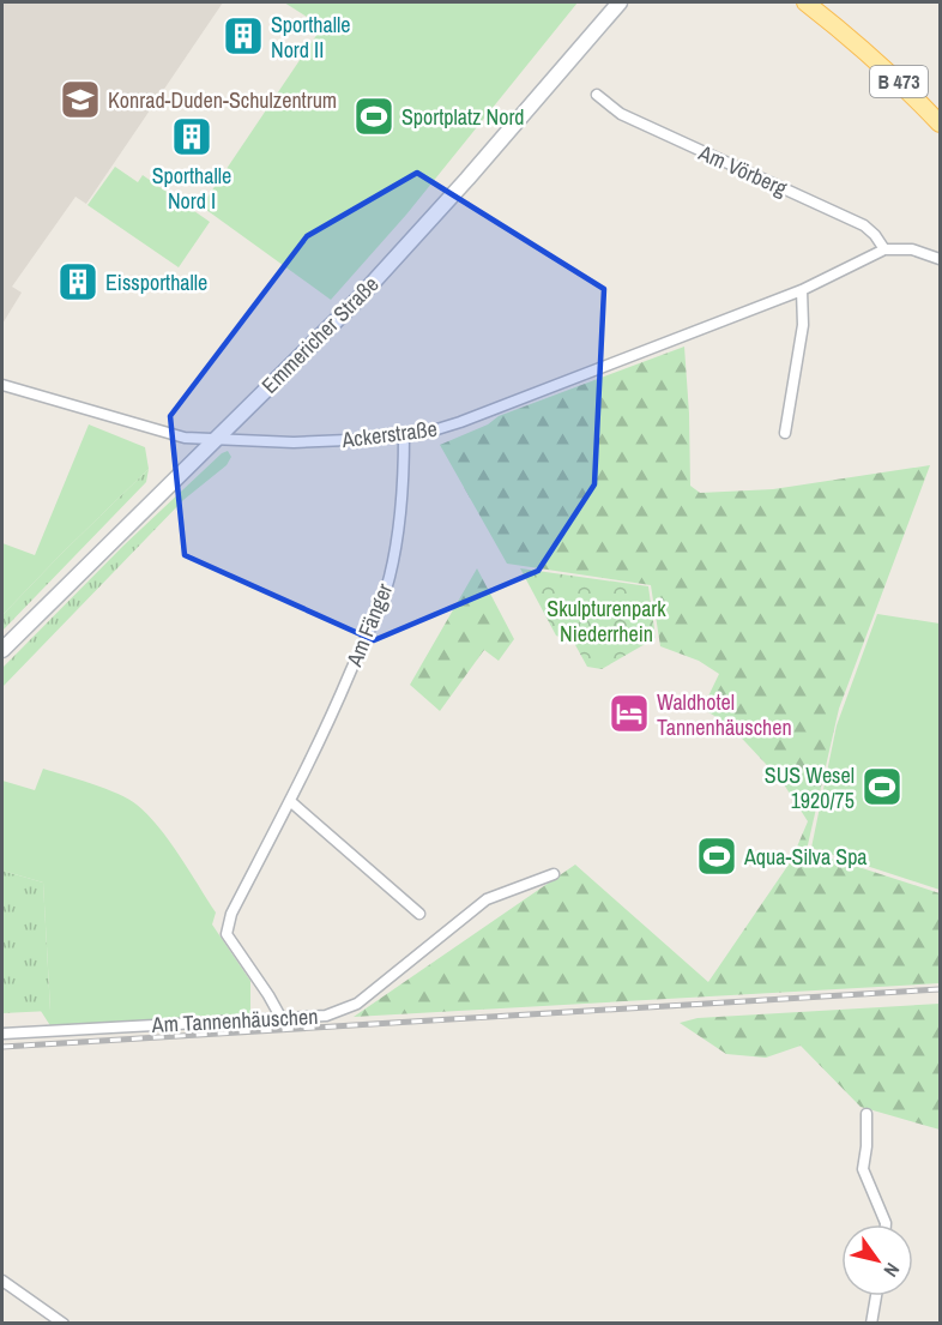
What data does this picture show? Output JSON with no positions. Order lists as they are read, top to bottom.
{
  "streets": {
    "main road": ["B 473", "Emmericher Straße"],
    "street": [
      "Am Vörberg",
      "Ackerstraße",
      "Am Fänger",
      "Am Tannenhäuschen"
    ]
  },
  "crossings": [
    ["Am Vörberg", "Ackerstraße"],
    ["Emmericher Straße", "Ackerstraße"],
    ["Ackerstraße", "Am Fänger"],
    ["Am Fänger", "Am Tannenhäuschen"]
  ],
  "parks": ["Skulpturenpark Niederrhein"],
  "places": {
    "building": ["Sporthalle Nord II", "Sporthalle Nord I", "Eissporthalle"],
    "school or university": ["Konrad-Duden-Schulzentrum"],
    "sports": ["Sportplatz Nord", "SUS Wesel 1920/75", "Aqua-Silva Spa"],
    "hotel": ["Waldhotel Tannenhäuschen"]
  },
  "north": "bottom right"
}
